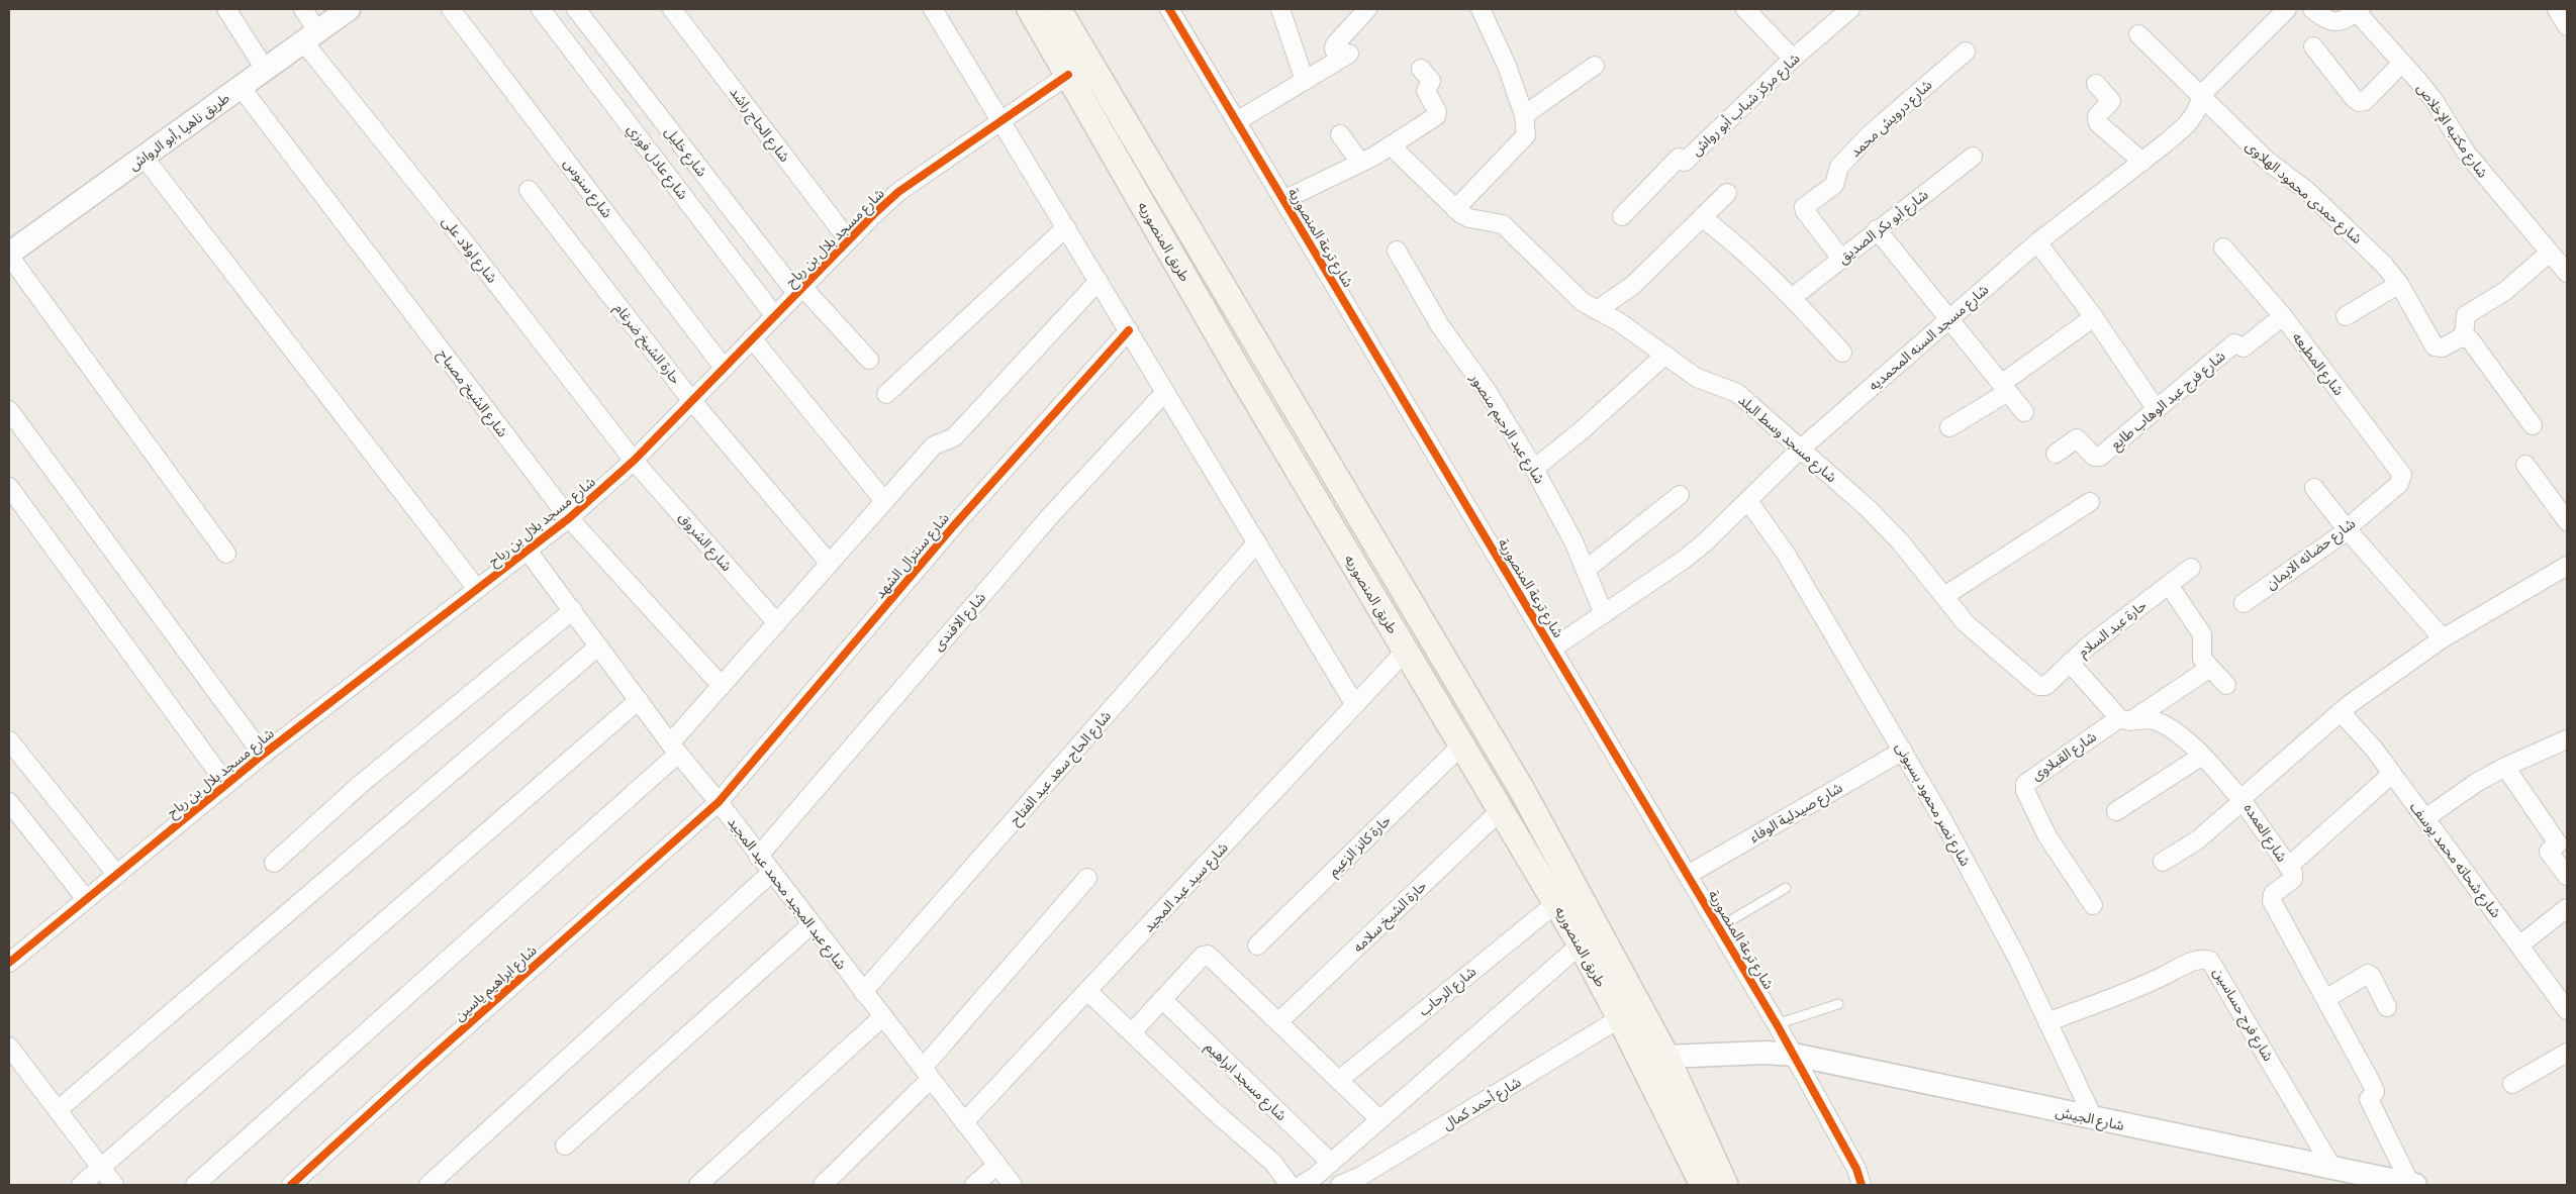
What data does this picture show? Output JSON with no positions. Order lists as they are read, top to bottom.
{
  "streets": {
    "main road": ["طريق المنصوريه"],
    "street": [
      "شارع مركز شباب أبو رواش",
      "شارع درويش محمد",
      "شارع الحاج راشد",
      "شارع مكتبه الإخلاص",
      "طريق ناهيا ,أبو الرواش",
      "شارع خليل",
      "شارع عادل فوزي",
      "شارع سنوس",
      "شارع حمدى محمود الهلاوى",
      "شارع أبو بكر الصديق",
      "شارع مسجد بلال بن رباح",
      "شارع ترعة المنصورية",
      "شارع اولاد على",
      "شارع مسجد السنه المحمديه",
      "حارة الشيخ ضرغام",
      "شارع المطبعه",
      "شارع الشيخ مصباح",
      "شارع فرج عبد الوهاب طايع",
      "شارع عبد الرحيم منصور",
      "شارع مسجد وسط البلد",
      "شارع الشروق",
      "شارع حضانه الايمان",
      "شارع سنترال الشهد",
      "شارع الافندى",
      "حارة عبد السلام",
      "شارع القبلاوى",
      "شارع الحاج سعد عبد الفتاح",
      "شارع نصر محمود بسيونى",
      "شارع صيدلية الوفاء",
      "شارع العمده",
      "حارة كانز الزعيم",
      "شارع شحاته محمد يوسف",
      "شارع سيد عبد المجيد",
      "شارع عبد المجيد محمد عبد المجيد",
      "حارة الشيخ سلامه",
      "شارع ابراهيم ياسين",
      "شارع الرحاب",
      "شارع فرج حساسين",
      "شارع مسجد ابراهيم",
      "شارع أحمد كمال",
      "شارع الجيش"
    ]
  },
  "crossings": [
    ["شارع درويش محمد", "شارع أبو بكر الصديق"],
    ["شارع الحاج راشد", "شارع مسجد بلال بن رباح"],
    ["طريق ناهيا ,أبو الرواش", "شارع اولاد على"],
    ["طريق ناهيا ,أبو الرواش", "شارع الشيخ مصباح"],
    ["شارع خليل", "شارع مسجد بلال بن رباح"],
    ["شارع عادل فوزي", "شارع مسجد بلال بن رباح"],
    ["شارع سنوس", "شارع مسجد بلال بن رباح"],
    ["شارع حمدى محمود الهلاوى", "شارع مسجد السنه المحمديه"],
    ["شارع مسجد بلال بن رباح", "طريق المنصوريه"],
    ["شارع مسجد بلال بن رباح", "شارع اولاد على"],
    ["شارع مسجد بلال بن رباح", "حارة الشيخ ضرغام"],
    ["شارع مسجد بلال بن رباح", "شارع الشيخ مصباح"],
    ["شارع مسجد بلال بن رباح", "شارع الشروق"],
    ["شارع مسجد بلال بن رباح", "شارع عبد المجيد محمد عبد المجيد"],
    ["شارع ترعة المنصورية", "شارع مسجد السنه المحمديه"],
    ["شارع ترعة المنصورية", "شارع صيدلية الوفاء"],
    ["شارع ترعة المنصورية", "شارع الجيش"],
    ["طريق المنصوريه", "حارة كانز الزعيم"],
    ["طريق المنصوريه", "شارع سيد عبد المجيد"],
    ["طريق المنصوريه", "حارة الشيخ سلامه"],
    ["طريق المنصوريه", "شارع الرحاب"],
    ["طريق المنصوريه", "شارع أحمد كمال"],
    ["طريق المنصوريه", "شارع الجيش"],
    ["شارع اولاد على", "شارع الشروق"],
    ["شارع مسجد السنه المحمديه", "شارع عبد الرحيم منصور"],
    ["شارع مسجد السنه المحمديه", "شارع مسجد وسط البلد"],
    ["شارع مسجد السنه المحمديه", "شارع نصر محمود بسيونى"],
    ["شارع المطبعه", "شارع فرج عبد الوهاب طايع"],
    ["شارع المطبعه", "شارع حضانه الايمان"],
    ["شارع مسجد وسط البلد", "حارة عبد السلام"],
    ["شارع سنترال الشهد", "شارع عبد المجيد محمد عبد المجيد"],
    ["شارع سنترال الشهد", "شارع ابراهيم ياسين"],
    ["شارع الافندى", "شارع عبد المجيد محمد عبد المجيد"],
    ["شارع الحاج سعد عبد الفتاح", "شارع عبد المجيد محمد عبد المجيد"],
    ["شارع نصر محمود بسيونى", "شارع صيدلية الوفاء"],
    ["شارع نصر محمود بسيونى", "شارع فرج حساسين"],
    ["شارع نصر محمود بسيونى", "شارع الجيش"],
    ["شارع العمده", "شارع شحاته محمد يوسف"],
    ["شارع العمده", "شارع الجيش"],
    ["شارع سيد عبد المجيد", "شارع عبد المجيد محمد عبد المجيد"],
    ["شارع عبد المجيد محمد عبد المجيد", "شارع ابراهيم ياسين"],
    ["شارع فرج حساسين", "شارع الجيش"]
  ]
}
